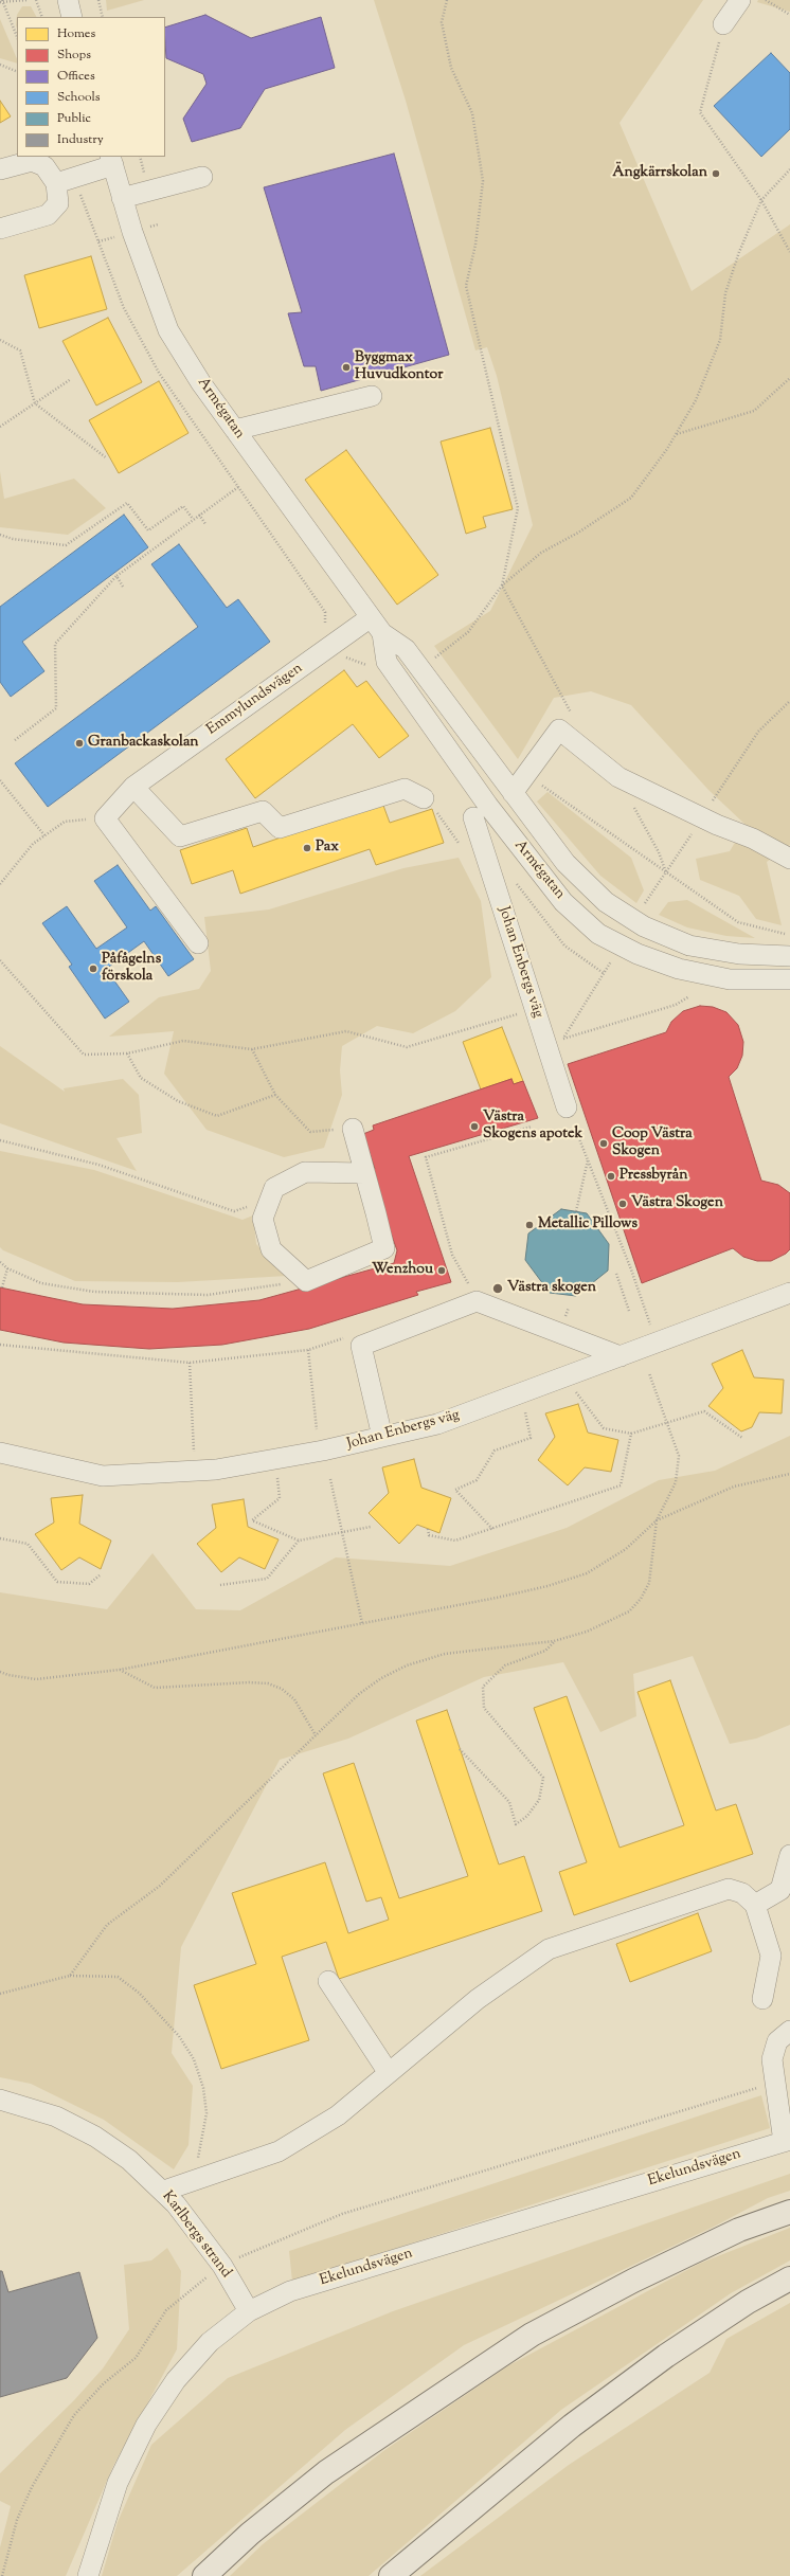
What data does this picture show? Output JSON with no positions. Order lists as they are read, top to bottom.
{
  "streets": {
    "street": [
      "Armégatan",
      "Emmylundsvägen",
      "Johan Enbergs väg",
      "Ekelundsvägen",
      "Karlbergs strand"
    ]
  },
  "crossings": [
    ["Armégatan", "Emmylundsvägen"],
    ["Ekelundsvägen", "Karlbergs strand"]
  ],
  "places": [
    "Ängkärrskolan",
    "Byggmax Huvudkontor",
    "Granbackaskolan",
    "Pax",
    "Påfågelns förskola",
    "Västra Skogens apotek",
    "Coop Västra Skogen",
    "Pressbyrån",
    "Västra Skogen",
    "Metallic Pillows",
    "Wenzhou",
    "Västra skogen"
  ],
  "legend": [
    "Homes",
    "Shops",
    "Offices",
    "Schools",
    "Public",
    "Industry"
  ]
}
